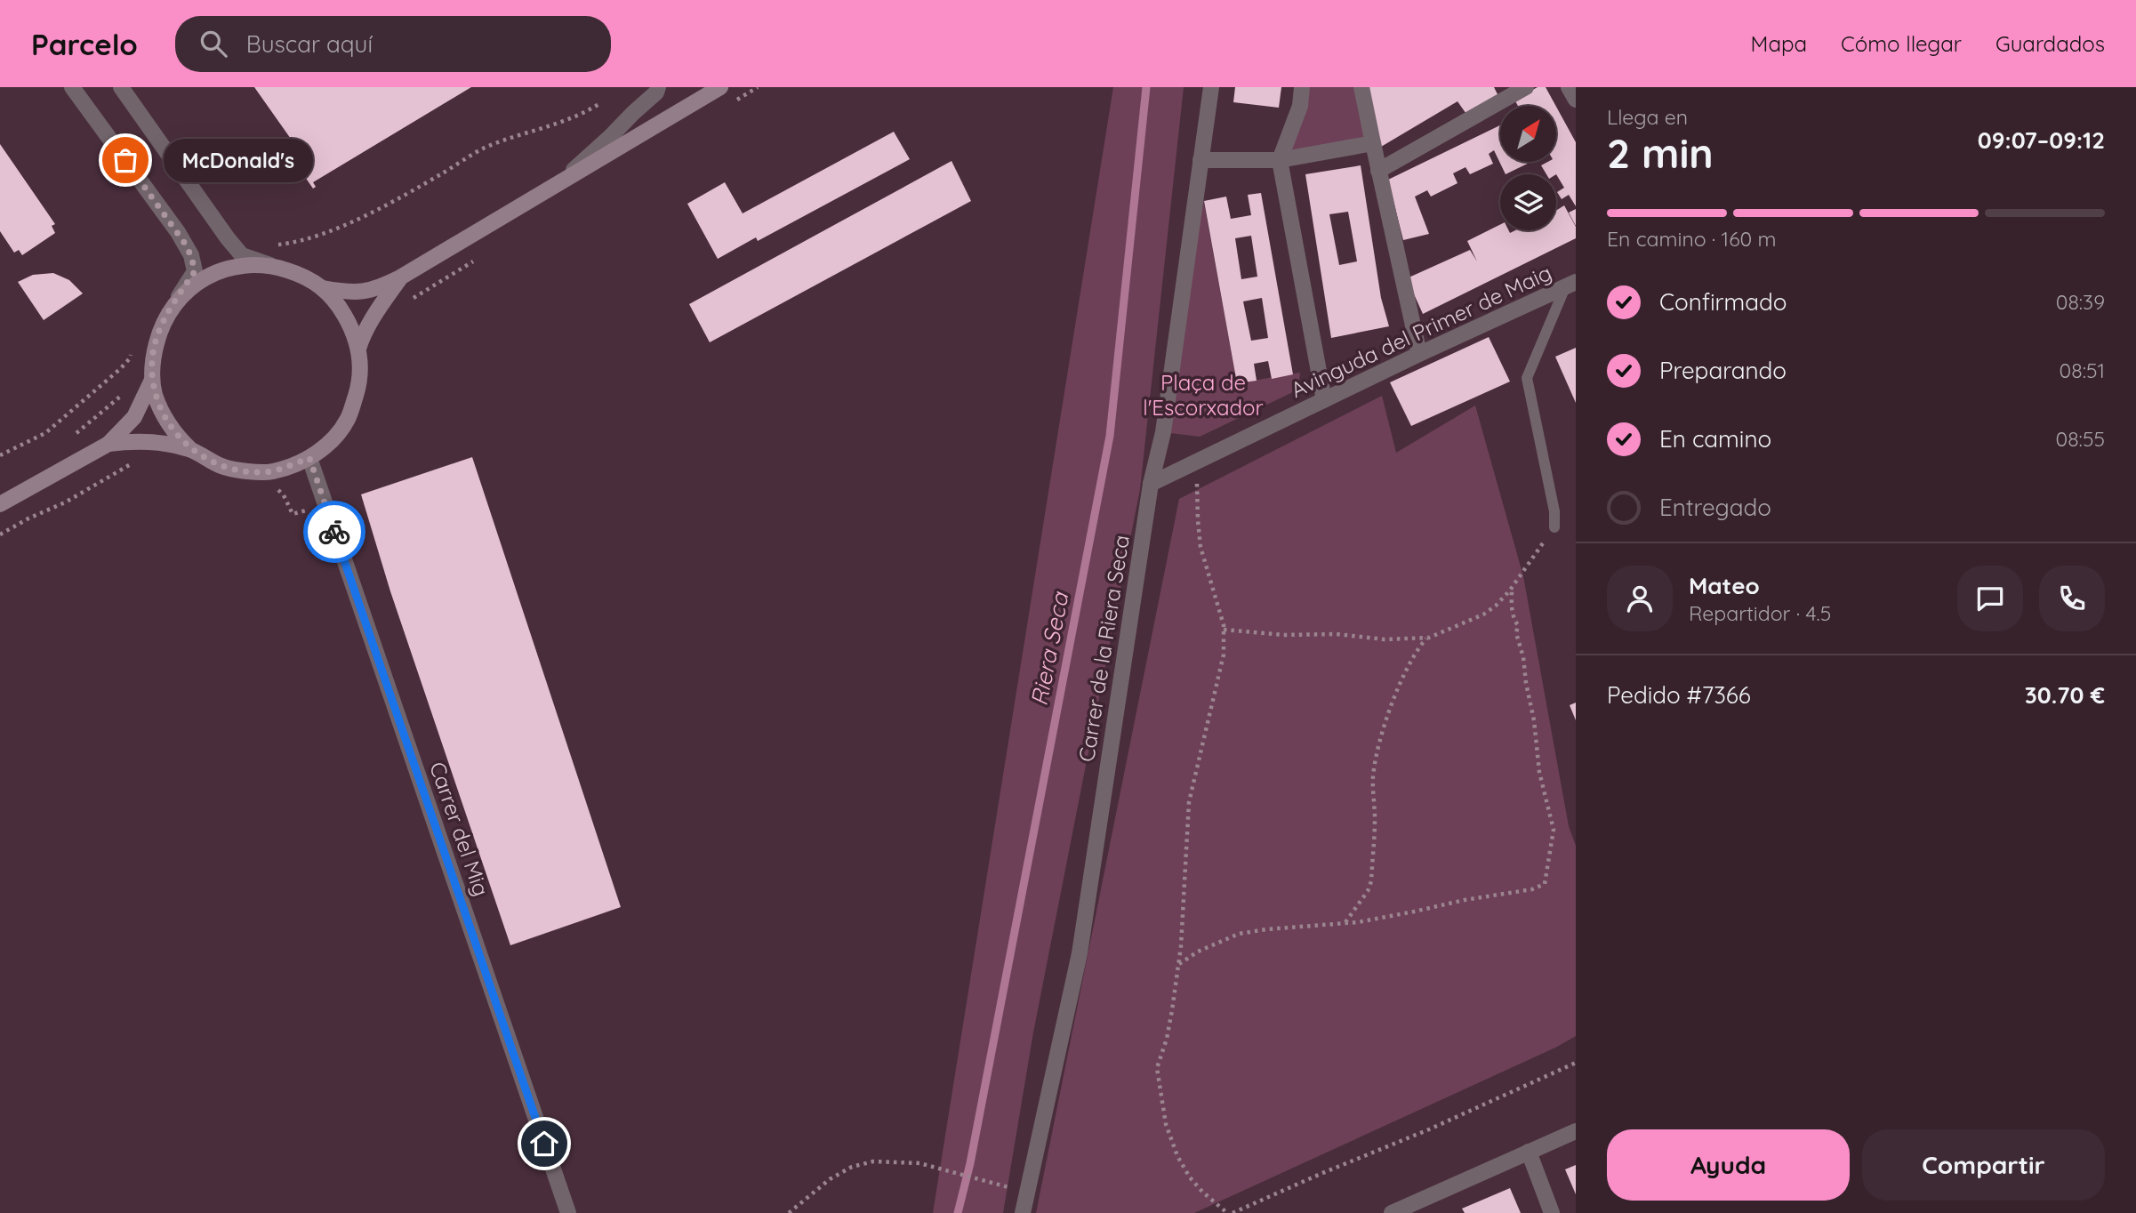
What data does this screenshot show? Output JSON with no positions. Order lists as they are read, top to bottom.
{
  "streets": {
    "street": ["Avinguda del Primer de Maig", "Carrer de la Riera Seca", "Carrer del Mig"]
  },
  "crossings": [
    ["Avinguda del Primer de Maig", "Carrer de la Riera Seca"]
  ],
  "water": ["Riera Seca"],
  "parks": ["Plaça de l'Escorxador"],
  "places": ["McDonald's"],
  "north": "top right",
  "page": {
    "header": "Parcelo",
    "search": "Buscar aquí",
    "nav": ["Mapa", "Cómo llegar", "Guardados"],
    "heading": ["2 min", "Llega en", "09:07–09:12"],
    "panel": [
      "Mateo",
      "Repartidor · 4.5",
      "Pedido #7366",
      "30.70 €"
    ],
    "bubble": "McDonald's",
    "bar": "En camino · 160 m",
    "list": [
      ["Confirmado", "08:39"],
      ["Preparando", "08:51"],
      ["En camino", "08:55"],
      "Entregado"
    ],
    "buttons": ["Ayuda", "Compartir"]
  }
}
